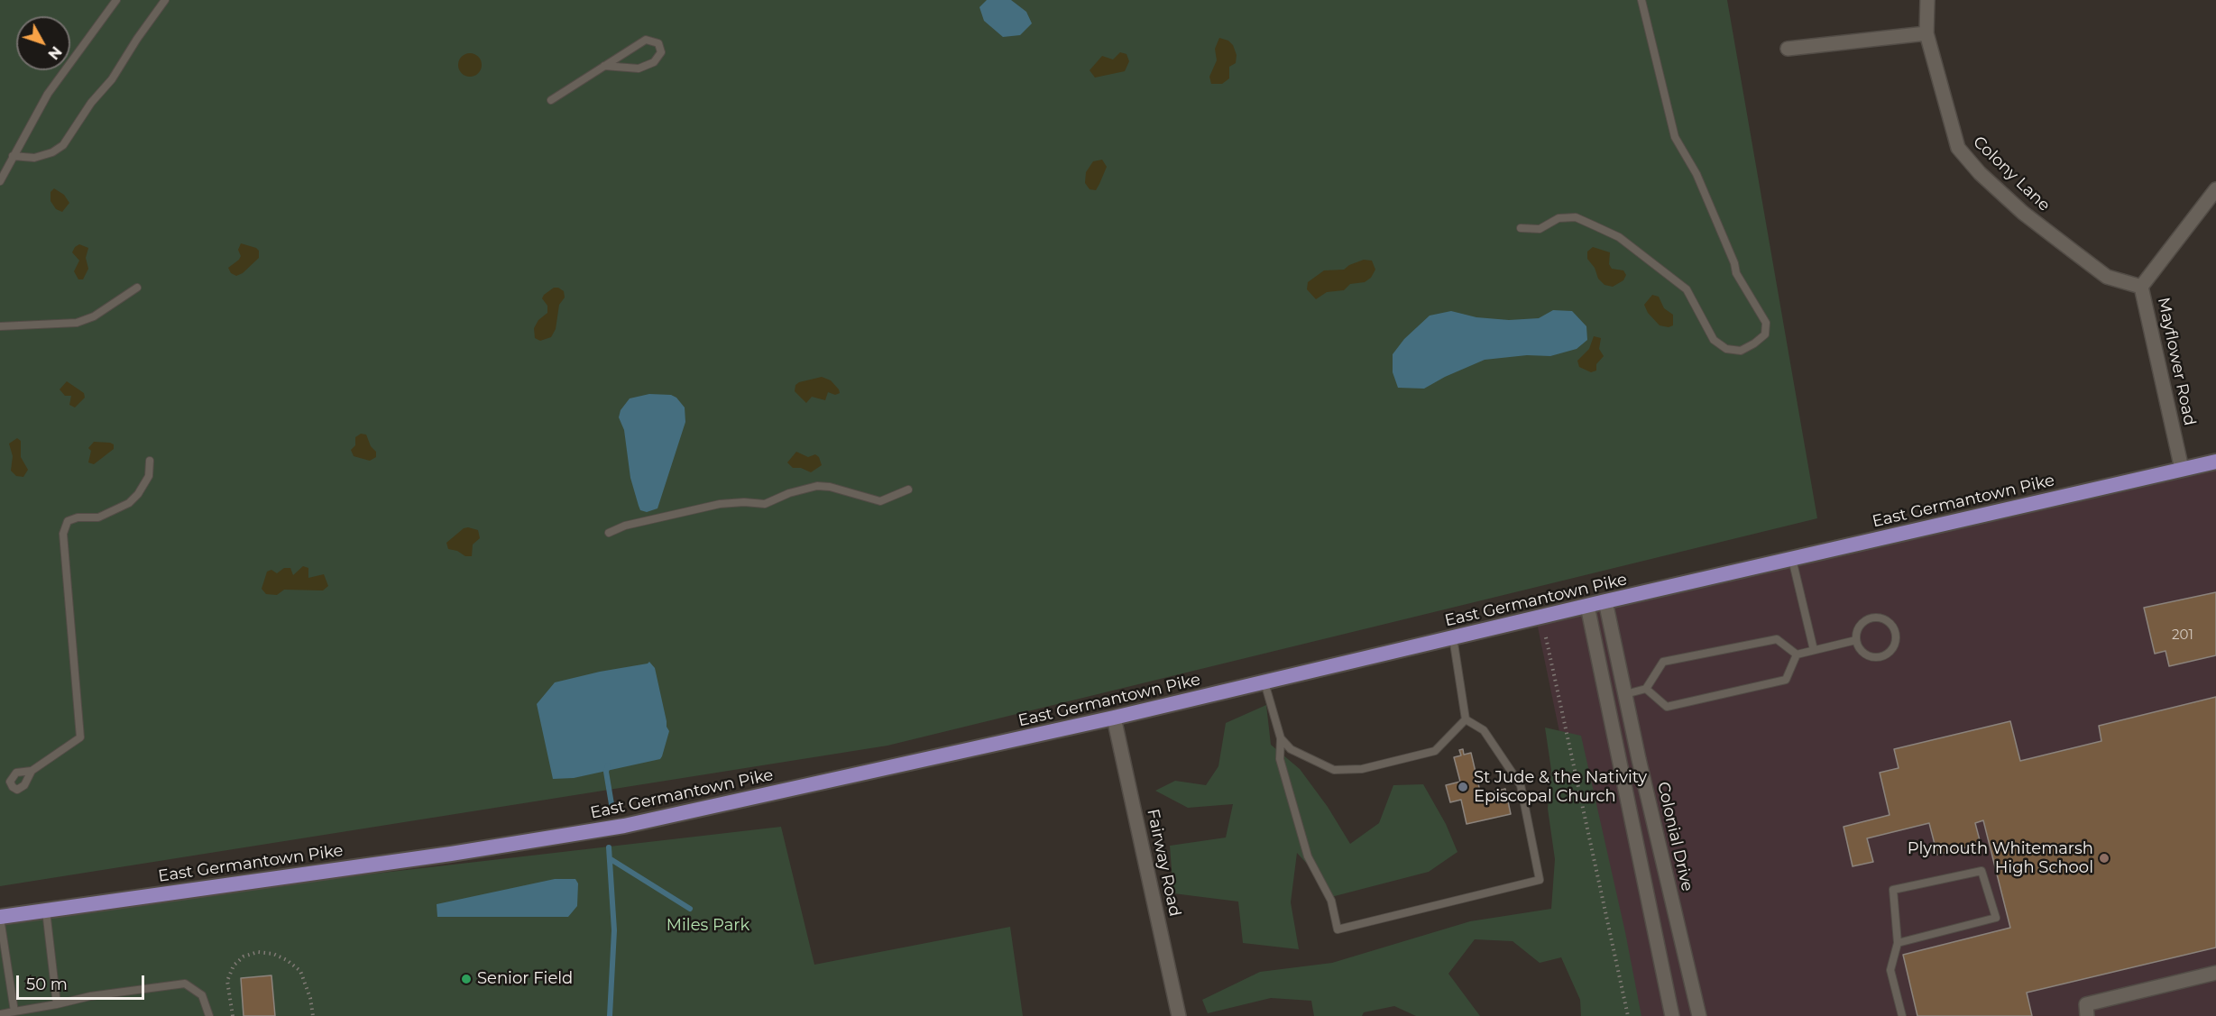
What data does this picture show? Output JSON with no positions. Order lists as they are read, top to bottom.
{
  "streets": {
    "main road": ["East Germantown Pike"],
    "street": [
      "Colony Lane",
      "Mayflower Road",
      "Colonial Drive",
      "Fairway Road"
    ]
  },
  "crossings": [
    ["Colony Lane", "Mayflower Road"],
    ["Mayflower Road", "East Germantown Pike"],
    ["East Germantown Pike", "Colonial Drive"],
    ["East Germantown Pike", "Fairway Road"]
  ],
  "parks": ["Miles Park"],
  "places": ["St Jude & the Nativity Episcopal Church", "Plymouth Whitemarsh High School", "Senior Field"],
  "house_numbers": ["201"],
  "scale_bar": "50 m",
  "north": "bottom right"
}
